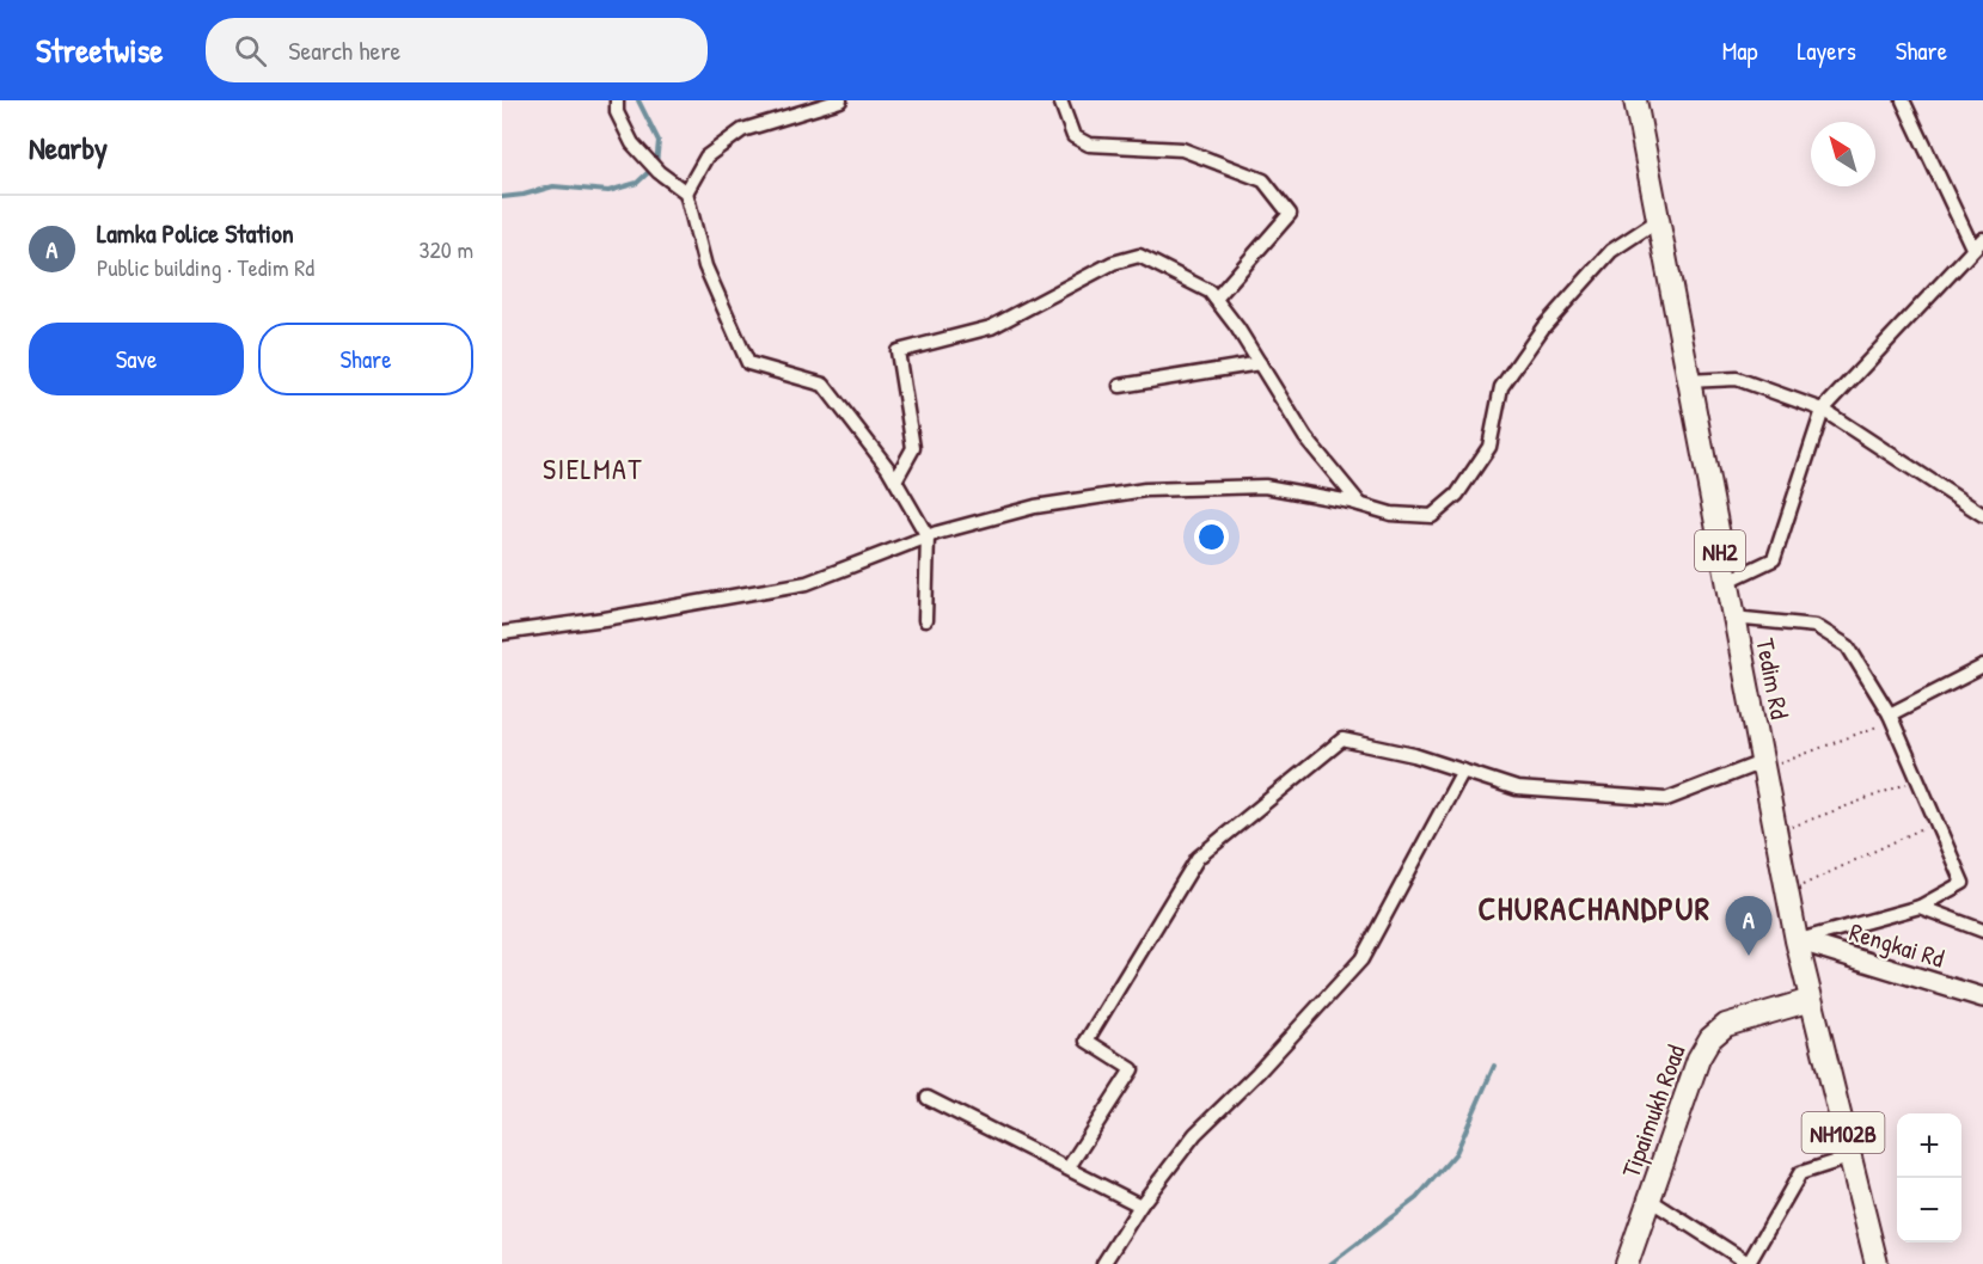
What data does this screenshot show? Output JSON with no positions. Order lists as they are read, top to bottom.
{
  "streets": {
    "highway": [
      "NH2",
      "Tedim Rd",
      "Tipaimukh Road",
      "NH102B"
    ],
    "main road": ["Rengkai Rd"]
  },
  "crossings": [
    ["Tedim Rd", "Rengkai Rd"],
    ["Tedim Rd", "Tipaimukh Road"]
  ],
  "districts": ["SIELMAT", "CHURACHANDPUR"],
  "north": "top left",
  "page": {
    "header": "Streetwise",
    "search": "Search here",
    "nav": ["Map", "Layers", "Share"],
    "heading": "Nearby",
    "list": [
      {
        "mark": "A",
        "name": "Lamka Police Station",
        "note": "Public building · Tedim Rd",
        "value": "320 m"
      }
    ],
    "buttons": ["Save", "Share"],
    "pins": "A",
    "map_buttons": ["+", "−"]
  }
}
